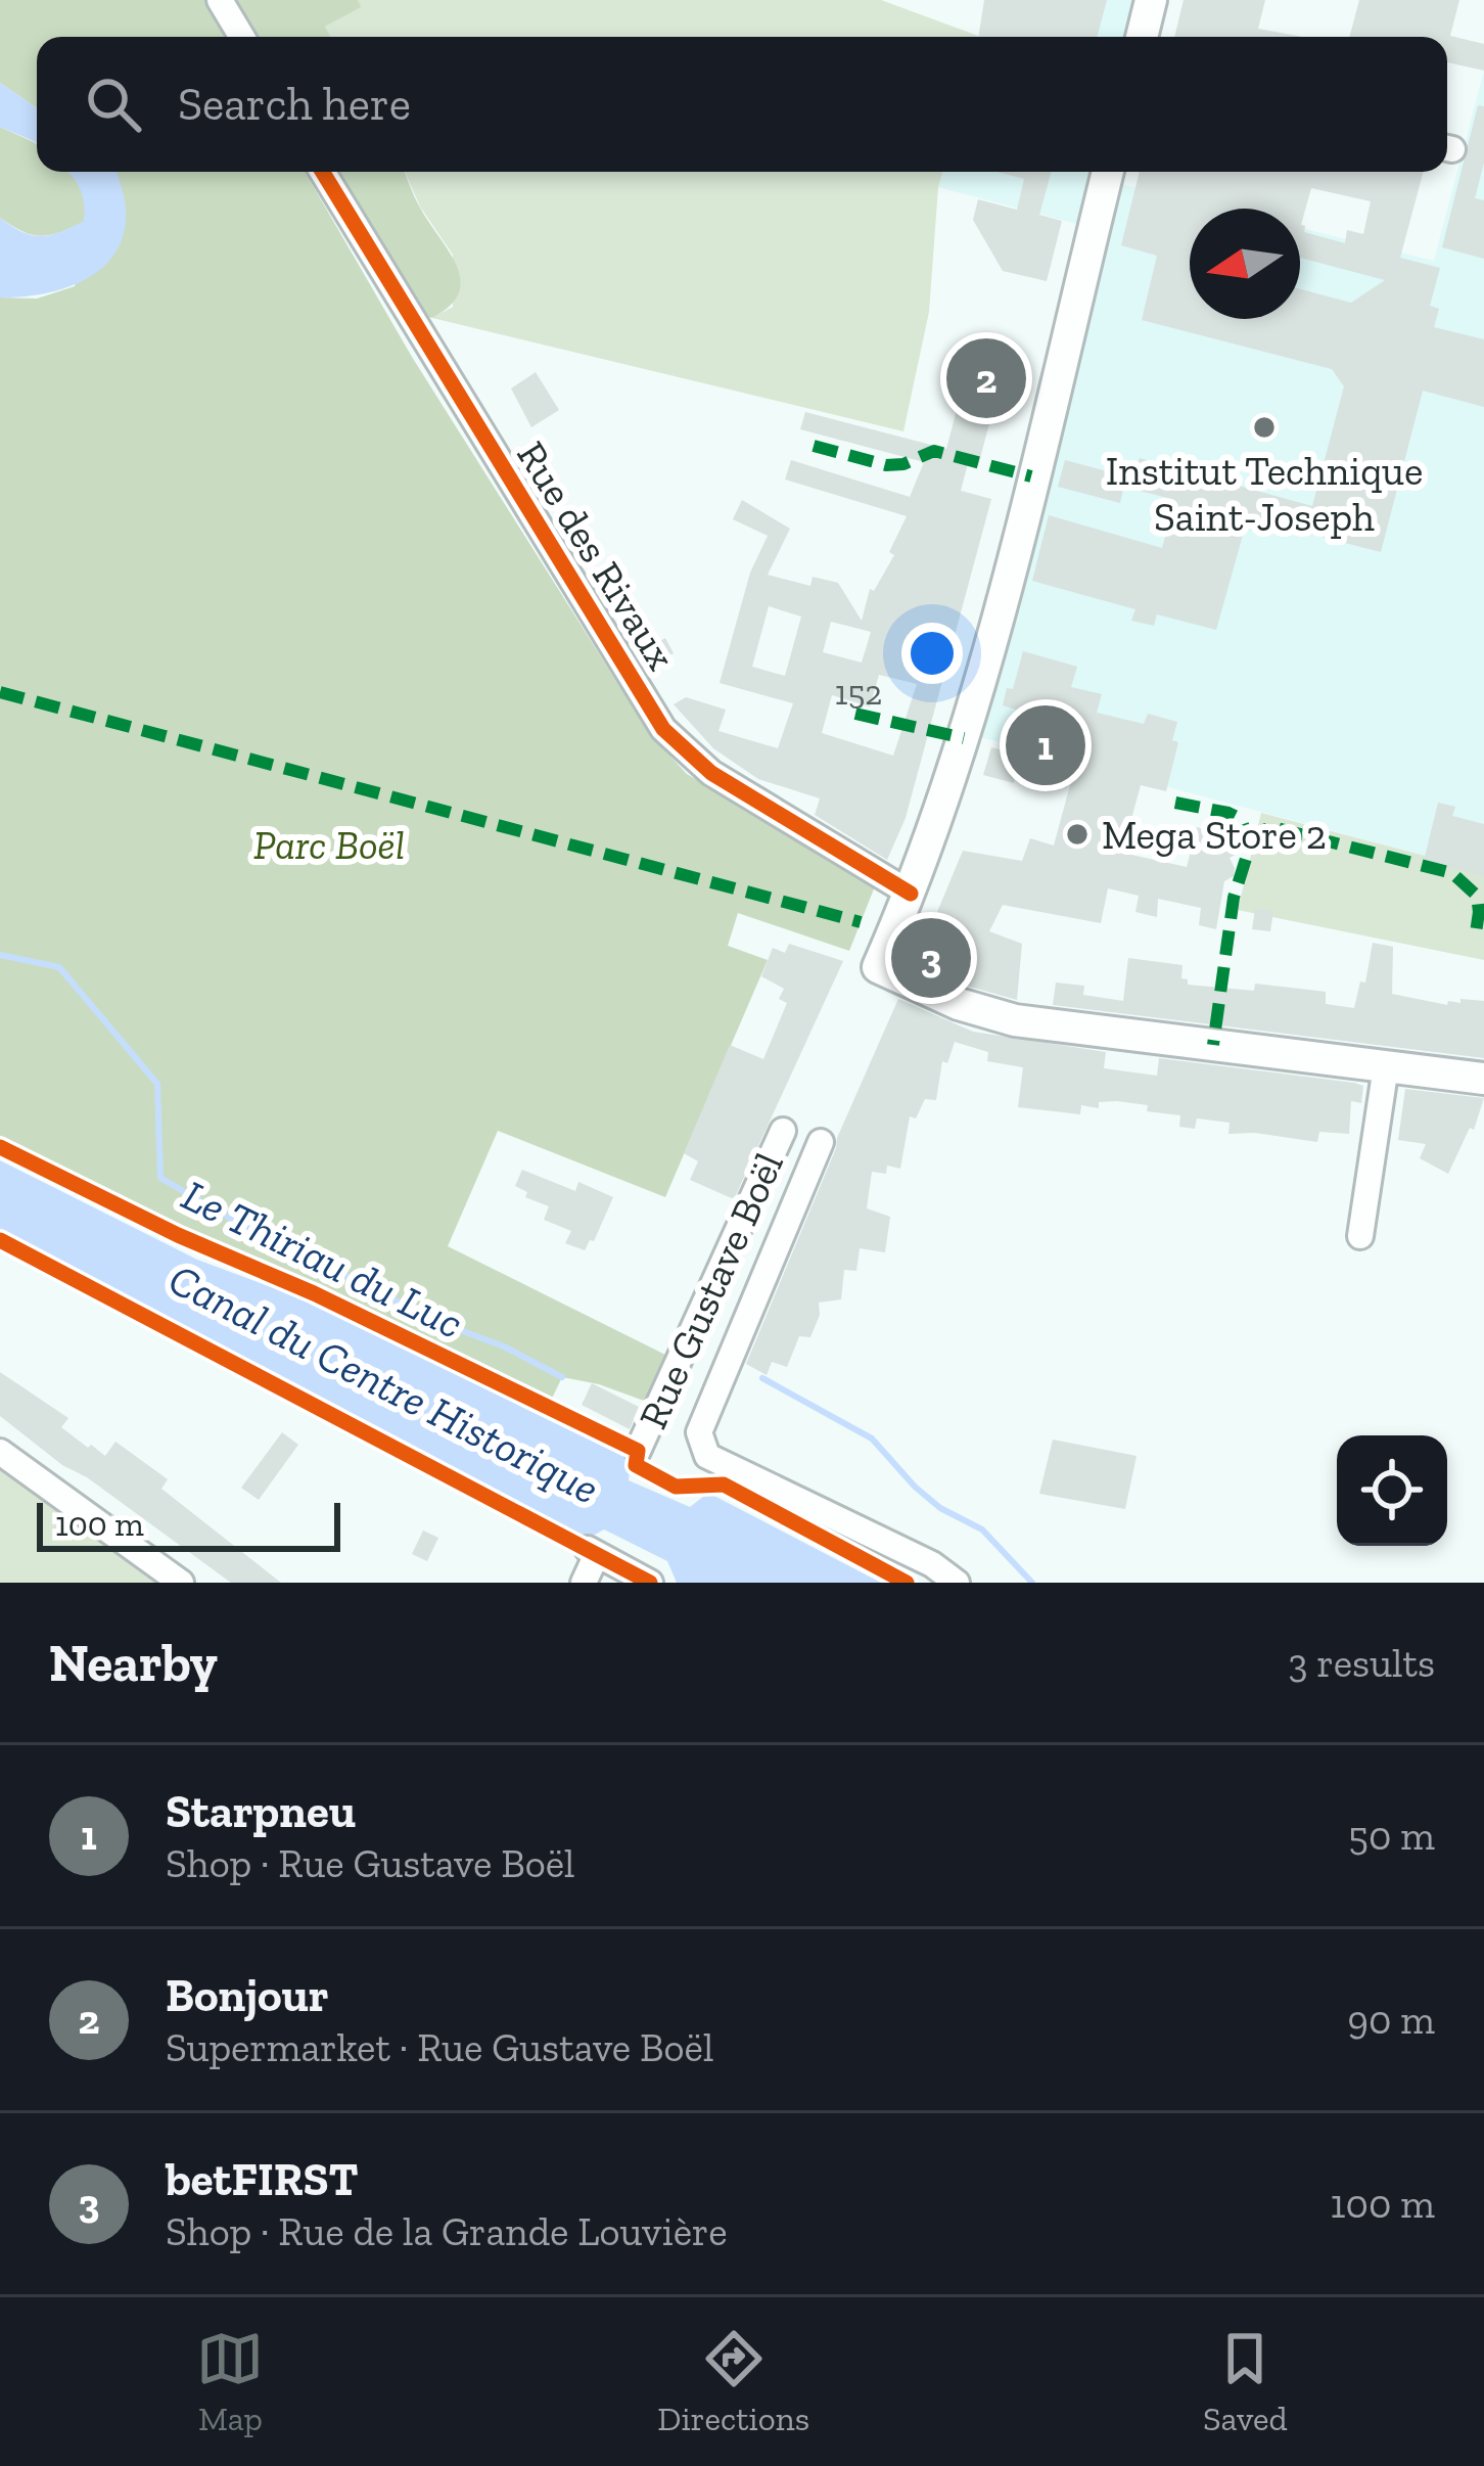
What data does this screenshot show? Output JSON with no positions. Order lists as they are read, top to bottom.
{
  "streets": {
    "street": ["Rue des Rivaux", "Rue Gustave Boël"]
  },
  "water": ["Le Thiriau du Luc", "Canal du Centre Historique"],
  "parks": ["Parc Boël"],
  "places": ["Institut Technique Saint-Joseph", "Mega Store 2"],
  "house_numbers": ["152"],
  "scale_bar": "100 m",
  "north": "left",
  "page": {
    "search": "Search here",
    "pins": ["2", "1", "3"],
    "scale": "100 m",
    "heading": ["Nearby", "3 results"],
    "list": [
      {
        "mark": "1",
        "name": "Starpneu",
        "note": "Shop · Rue Gustave Boël",
        "value": "50 m"
      },
      {
        "mark": "2",
        "name": "Bonjour",
        "note": "Supermarket · Rue Gustave Boël",
        "value": "90 m"
      },
      {
        "mark": "3",
        "name": "betFIRST",
        "note": "Shop · Rue de la Grande Louvière",
        "value": "100 m"
      }
    ],
    "nav": ["Map", "Directions", "Saved"]
  }
}
